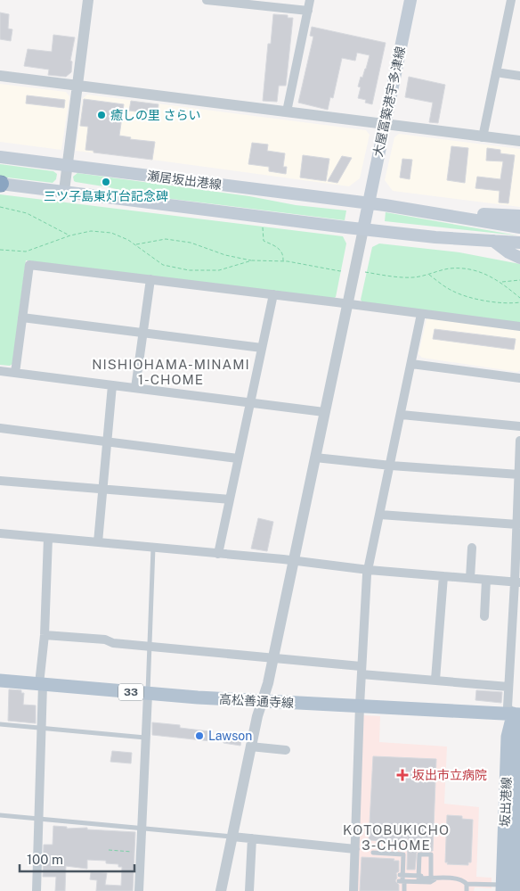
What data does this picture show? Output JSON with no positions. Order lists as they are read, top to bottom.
{
  "streets": {
    "main road": [
      "大屋冨築港宇多津線",
      "瀬居坂出港線",
      "33",
      "高松善通寺線",
      "坂出港線"
    ]
  },
  "crossings": [
    ["大屋冨築港宇多津線", "瀬居坂出港線"],
    ["高松善通寺線", "坂出港線"]
  ],
  "districts": ["NISHIOHAMA-MINAMI 1-CHOME", "KOTOBUKICHO 3-CHOME"],
  "places": {
    "other": ["癒しの里 さらい", "三ツ子島東灯台記念碑", "Lawson"],
    "health": ["坂出市立病院"]
  },
  "scale_bar": "100 m"
}
